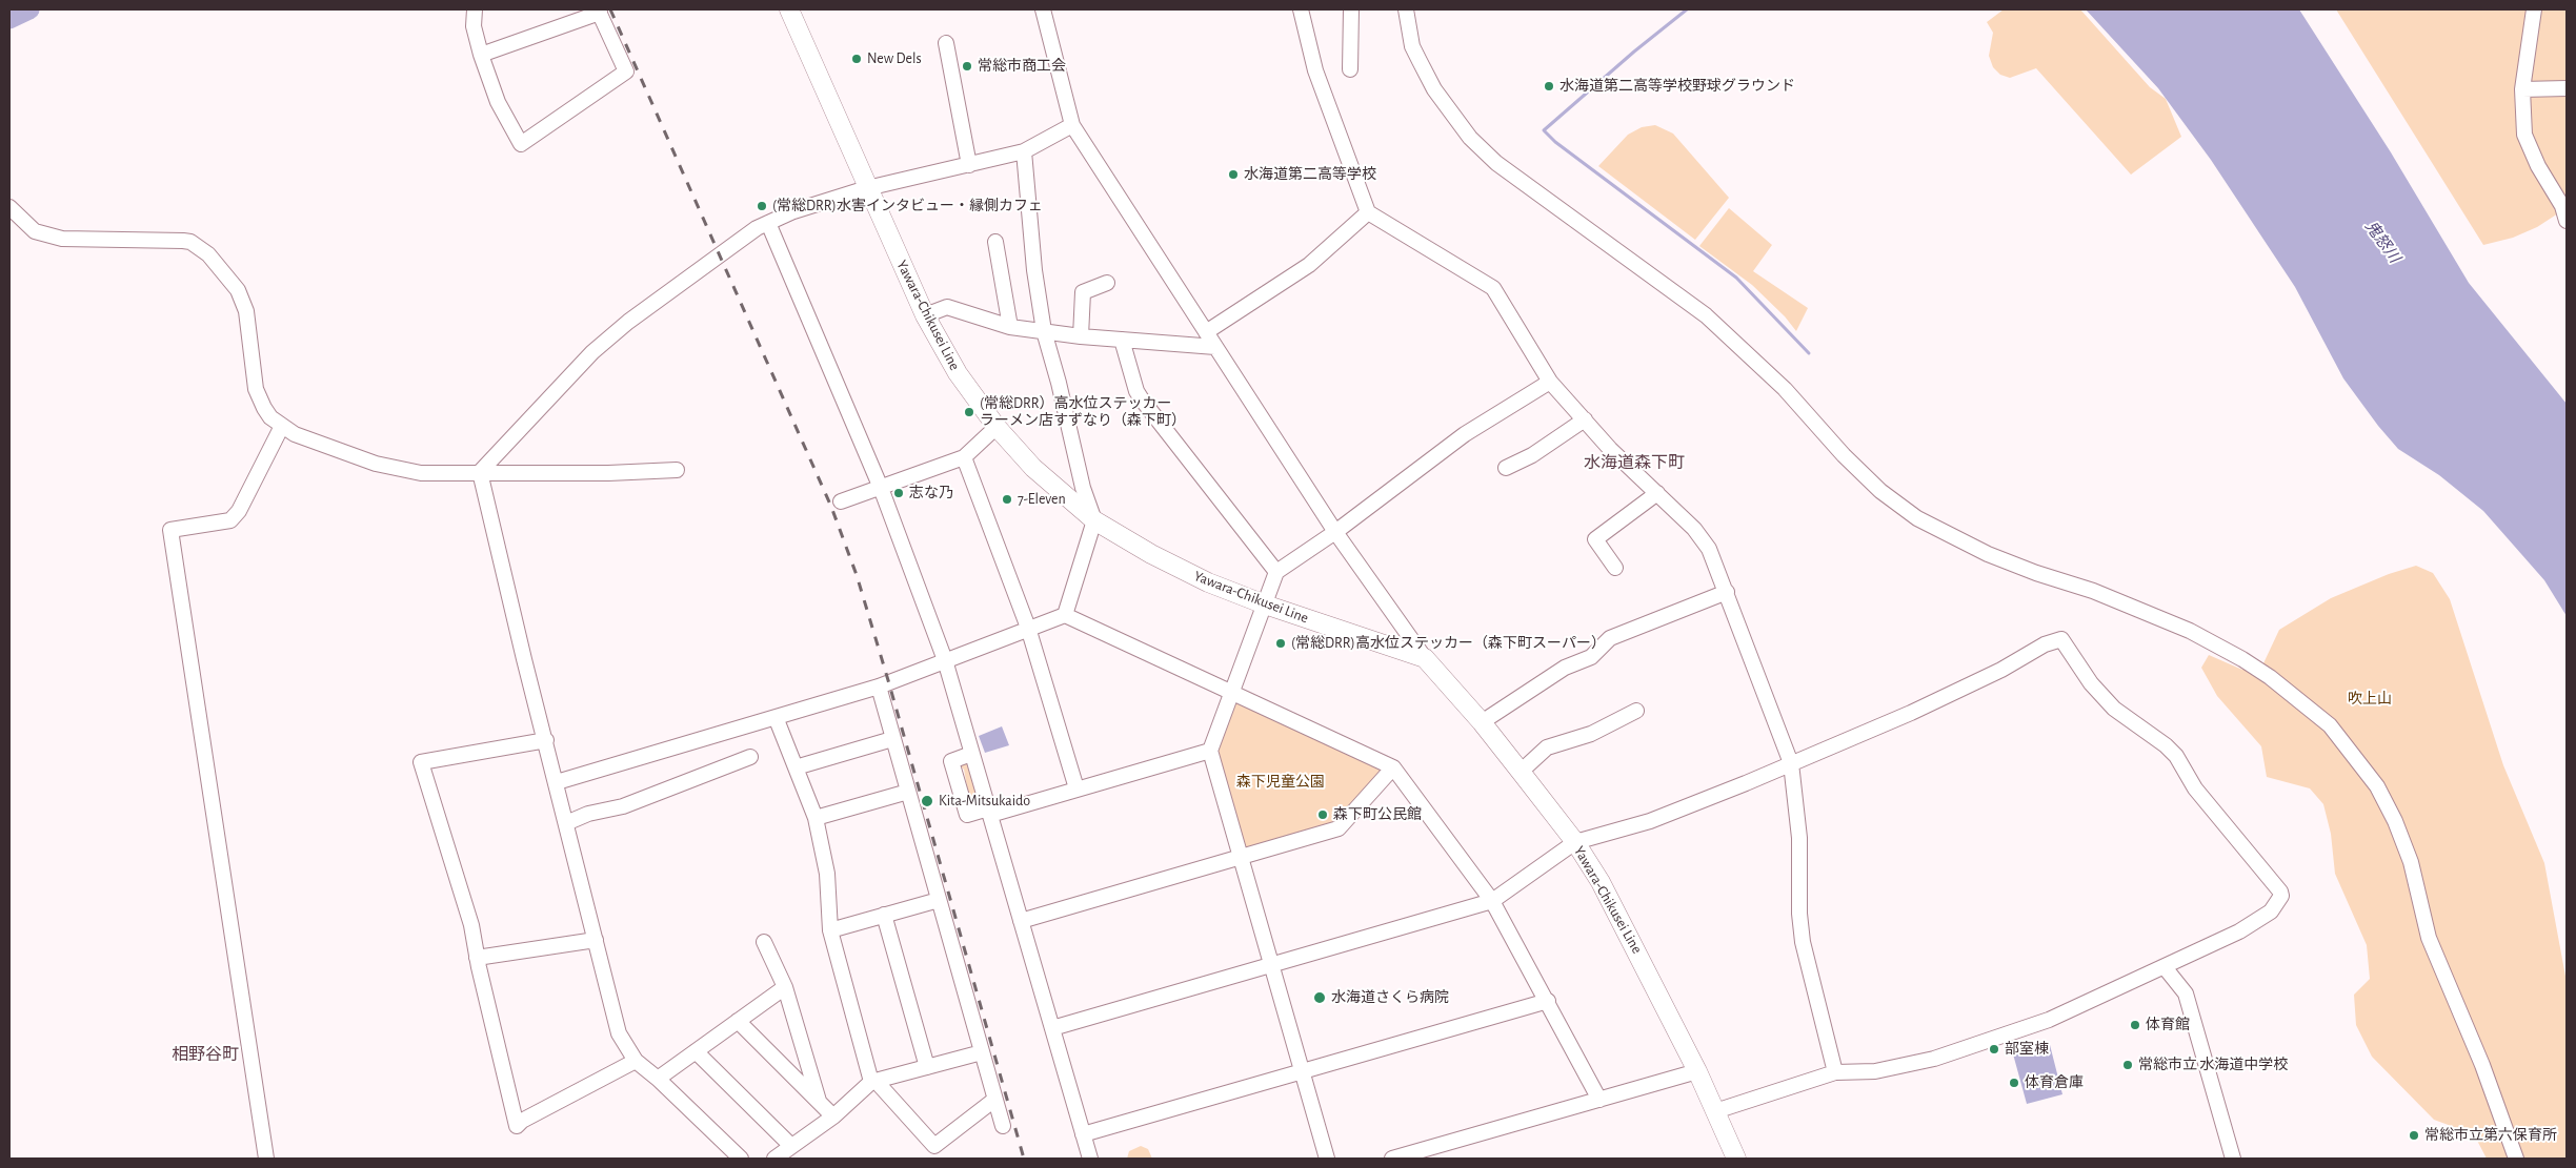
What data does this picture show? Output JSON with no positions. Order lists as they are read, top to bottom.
{
  "streets": {
    "main road": ["Yawara-Chikusei Line"]
  },
  "districts": ["水海道森下町", "相野谷町"],
  "water": ["鬼怒川"],
  "parks": ["吹上山", "森下児童公園"],
  "places": [
    "New Dels",
    "常総市商工会",
    "水海道第二高等学校野球グラウンド",
    "水海道第二高等学校",
    "(常総DRR)水害インタビュー・縁側カフェ",
    "(常総DRR）高水位ステッカー ラーメン店すずなり（森下町）",
    "志な乃",
    "7-Eleven",
    "(常総DRR)高水位ステッカー（森下町スーパー）",
    "Kita-Mitsukaido",
    "森下町公民館",
    "水海道さくら病院",
    "体育館",
    "部室棟",
    "常総市立 水海道中学校",
    "体育倉庫",
    "常総市立第六保育所"
  ]
}
